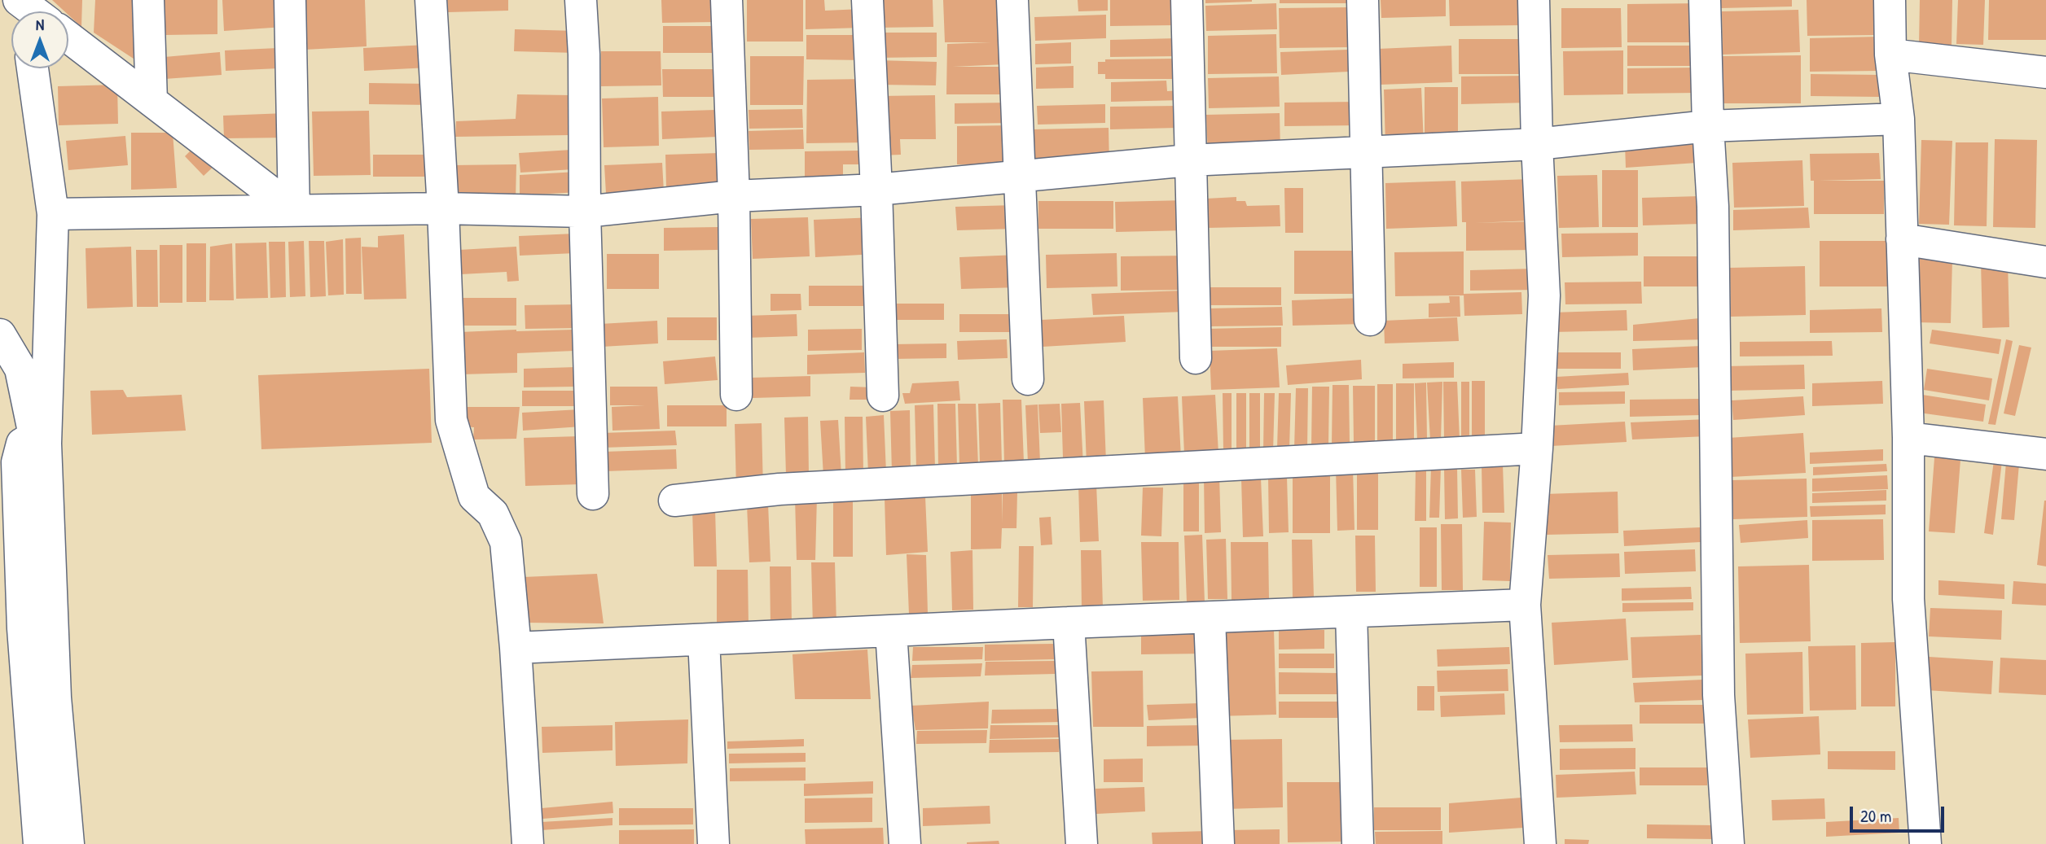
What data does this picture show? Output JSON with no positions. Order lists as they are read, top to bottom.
{
  "scale_bar": "20 m",
  "north": "top"
}
